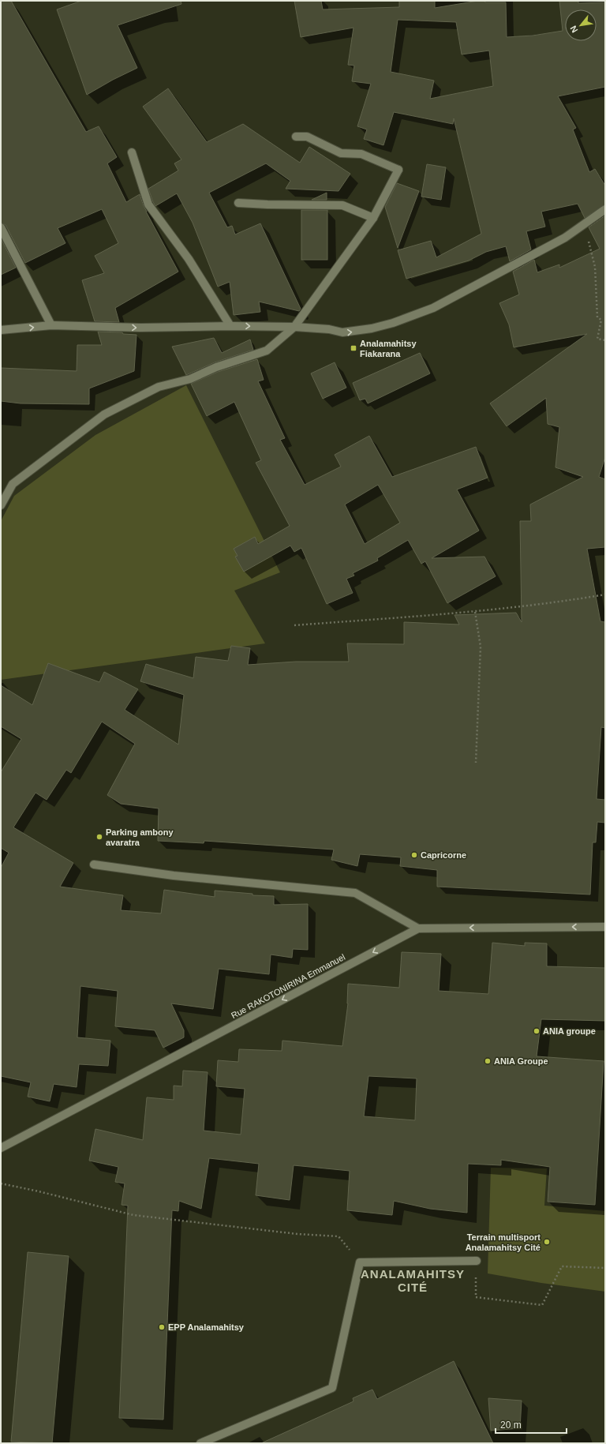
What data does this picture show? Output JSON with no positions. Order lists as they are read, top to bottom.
{
  "streets": {
    "street": ["Rue RAKOTONIRINA Emmanuel"]
  },
  "one_way": ["Rue RAKOTONIRINA Emmanuel"],
  "districts": ["ANALAMAHITSY CITÉ"],
  "places": {
    "transit": ["Analamahitsy Fiakarana"],
    "other": [
      "Parking ambony avaratra",
      "Capricorne",
      "ANIA groupe",
      "ANIA Groupe",
      "Terrain multisport Analamahitsy Cité",
      "EPP Analamahitsy"
    ]
  },
  "scale_bar": "20 m",
  "north": "bottom left"
}
